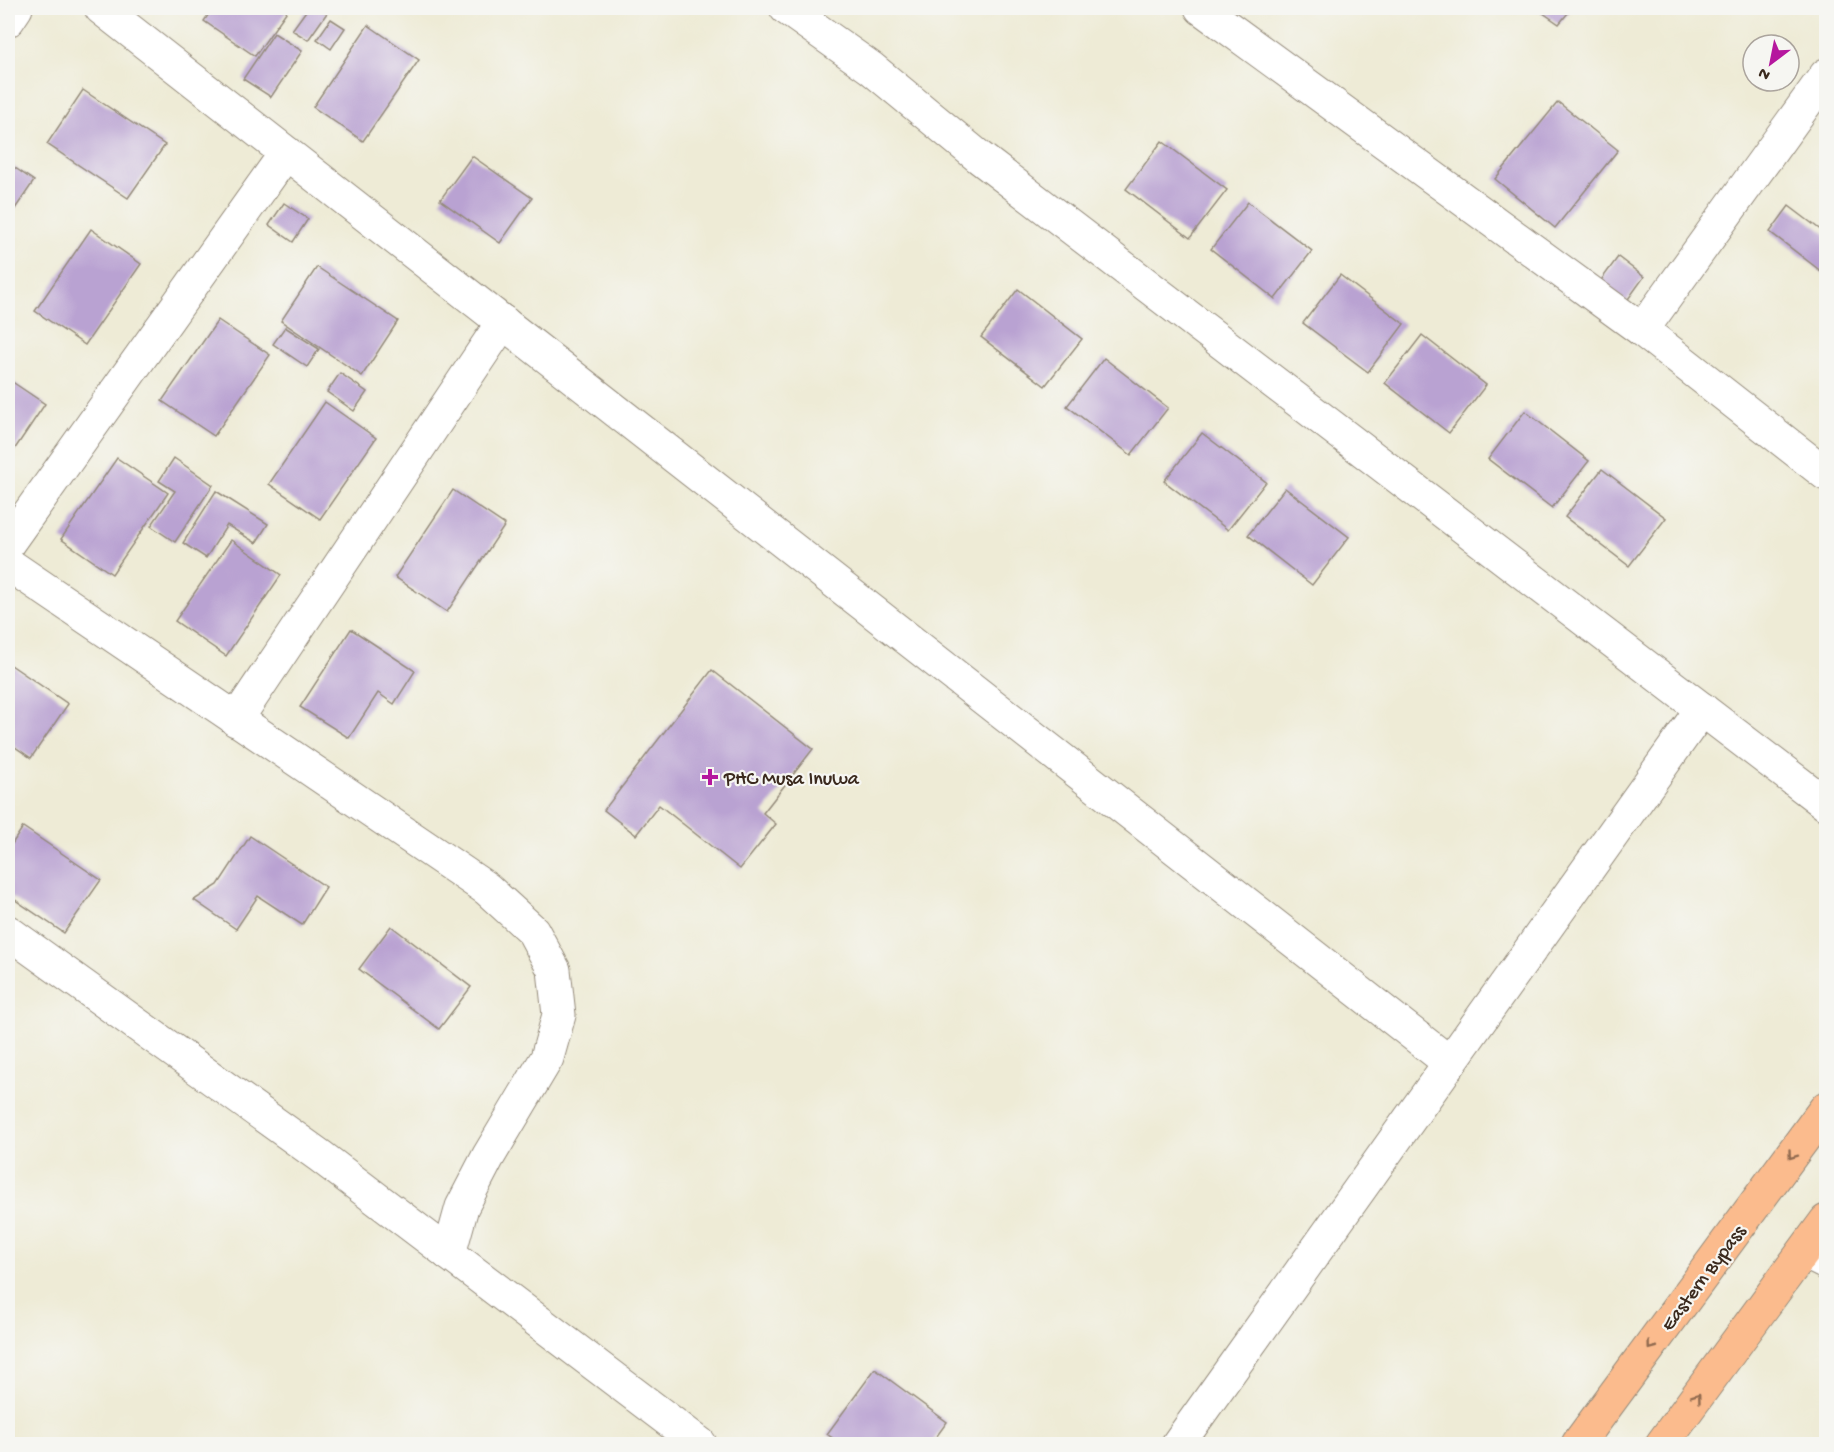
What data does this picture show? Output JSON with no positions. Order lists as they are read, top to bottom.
{
  "streets": {
    "main road": ["Eastern Bypass"]
  },
  "places": {
    "health": ["PHC Musa Inuwa"]
  },
  "north": "bottom left"
}
